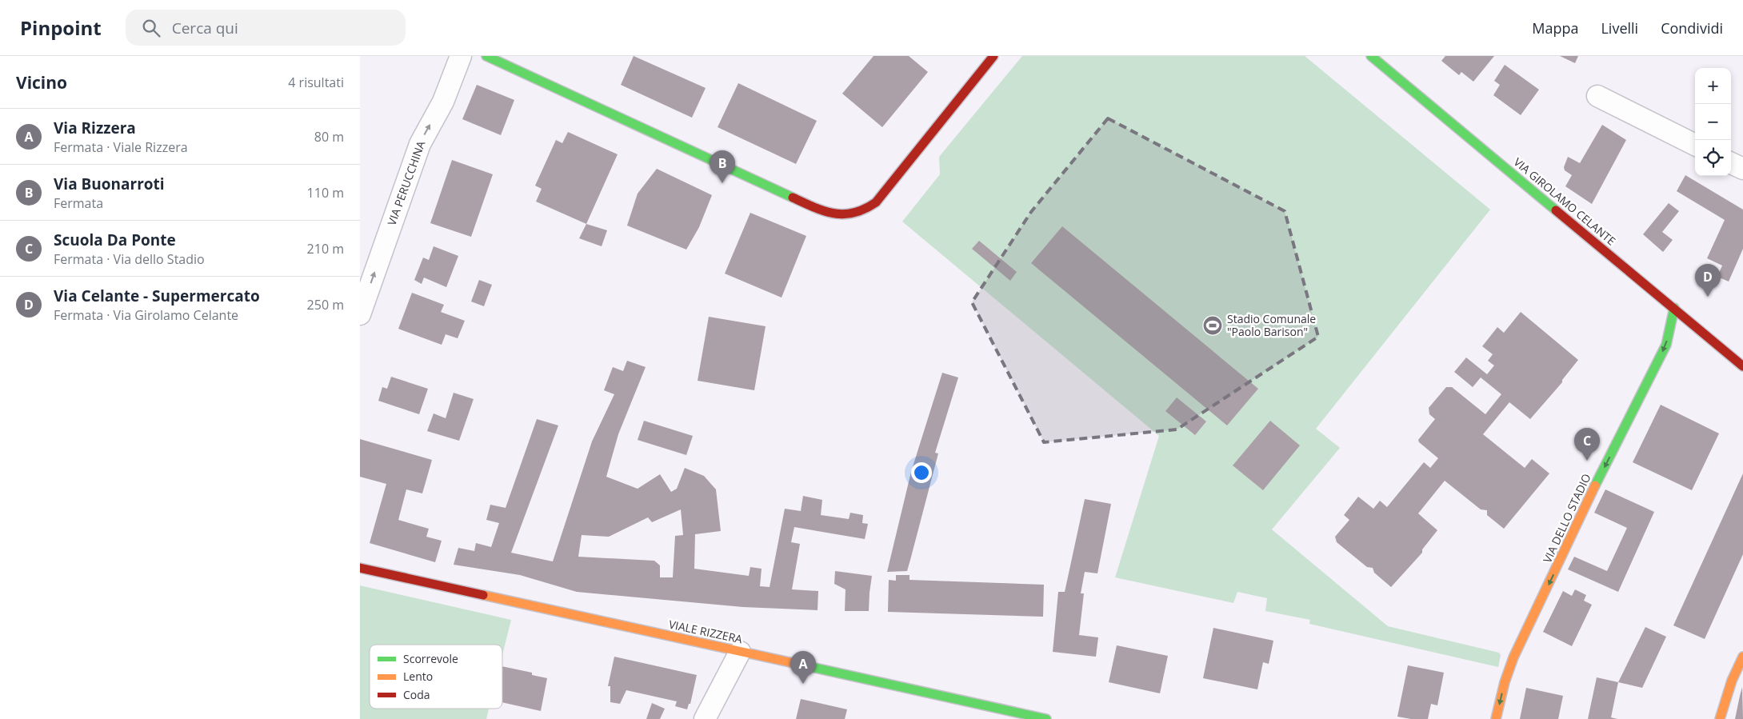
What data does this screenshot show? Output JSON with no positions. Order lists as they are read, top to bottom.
{
  "streets": {
    "street": [
      "VIA PERUCCHINA",
      "VIA GIROLAMO CELANTE",
      "VIA DELLO STADIO",
      "VIALE RIZZERA"
    ]
  },
  "crossings": [
    ["VIA GIROLAMO CELANTE", "VIA DELLO STADIO"]
  ],
  "one_way": ["VIA PERUCCHINA", "VIA DELLO STADIO"],
  "places": {
    "sports": ["Stadio Comunale \"Paolo Barison\""]
  },
  "legend": ["Scorrevole", "Lento", "Coda"],
  "page": {
    "header": "Pinpoint",
    "search": "Cerca qui",
    "nav": ["Mappa", "Livelli", "Condividi"],
    "heading": ["Vicino", "4 risultati"],
    "map_buttons": ["+", "−"],
    "list": [
      {
        "mark": "A",
        "name": "Via Rizzera",
        "note": "Fermata · Viale Rizzera",
        "value": "80 m"
      },
      {
        "mark": "B",
        "name": "Via Buonarroti",
        "note": "Fermata",
        "value": "110 m"
      },
      {
        "mark": "C",
        "name": "Scuola Da Ponte",
        "note": "Fermata · Via dello Stadio",
        "value": "210 m"
      },
      {
        "mark": "D",
        "name": "Via Celante - Supermercato",
        "note": "Fermata · Via Girolamo Celante",
        "value": "250 m"
      }
    ],
    "pins": [
      "B",
      "D",
      "C",
      "A"
    ]
  }
}
